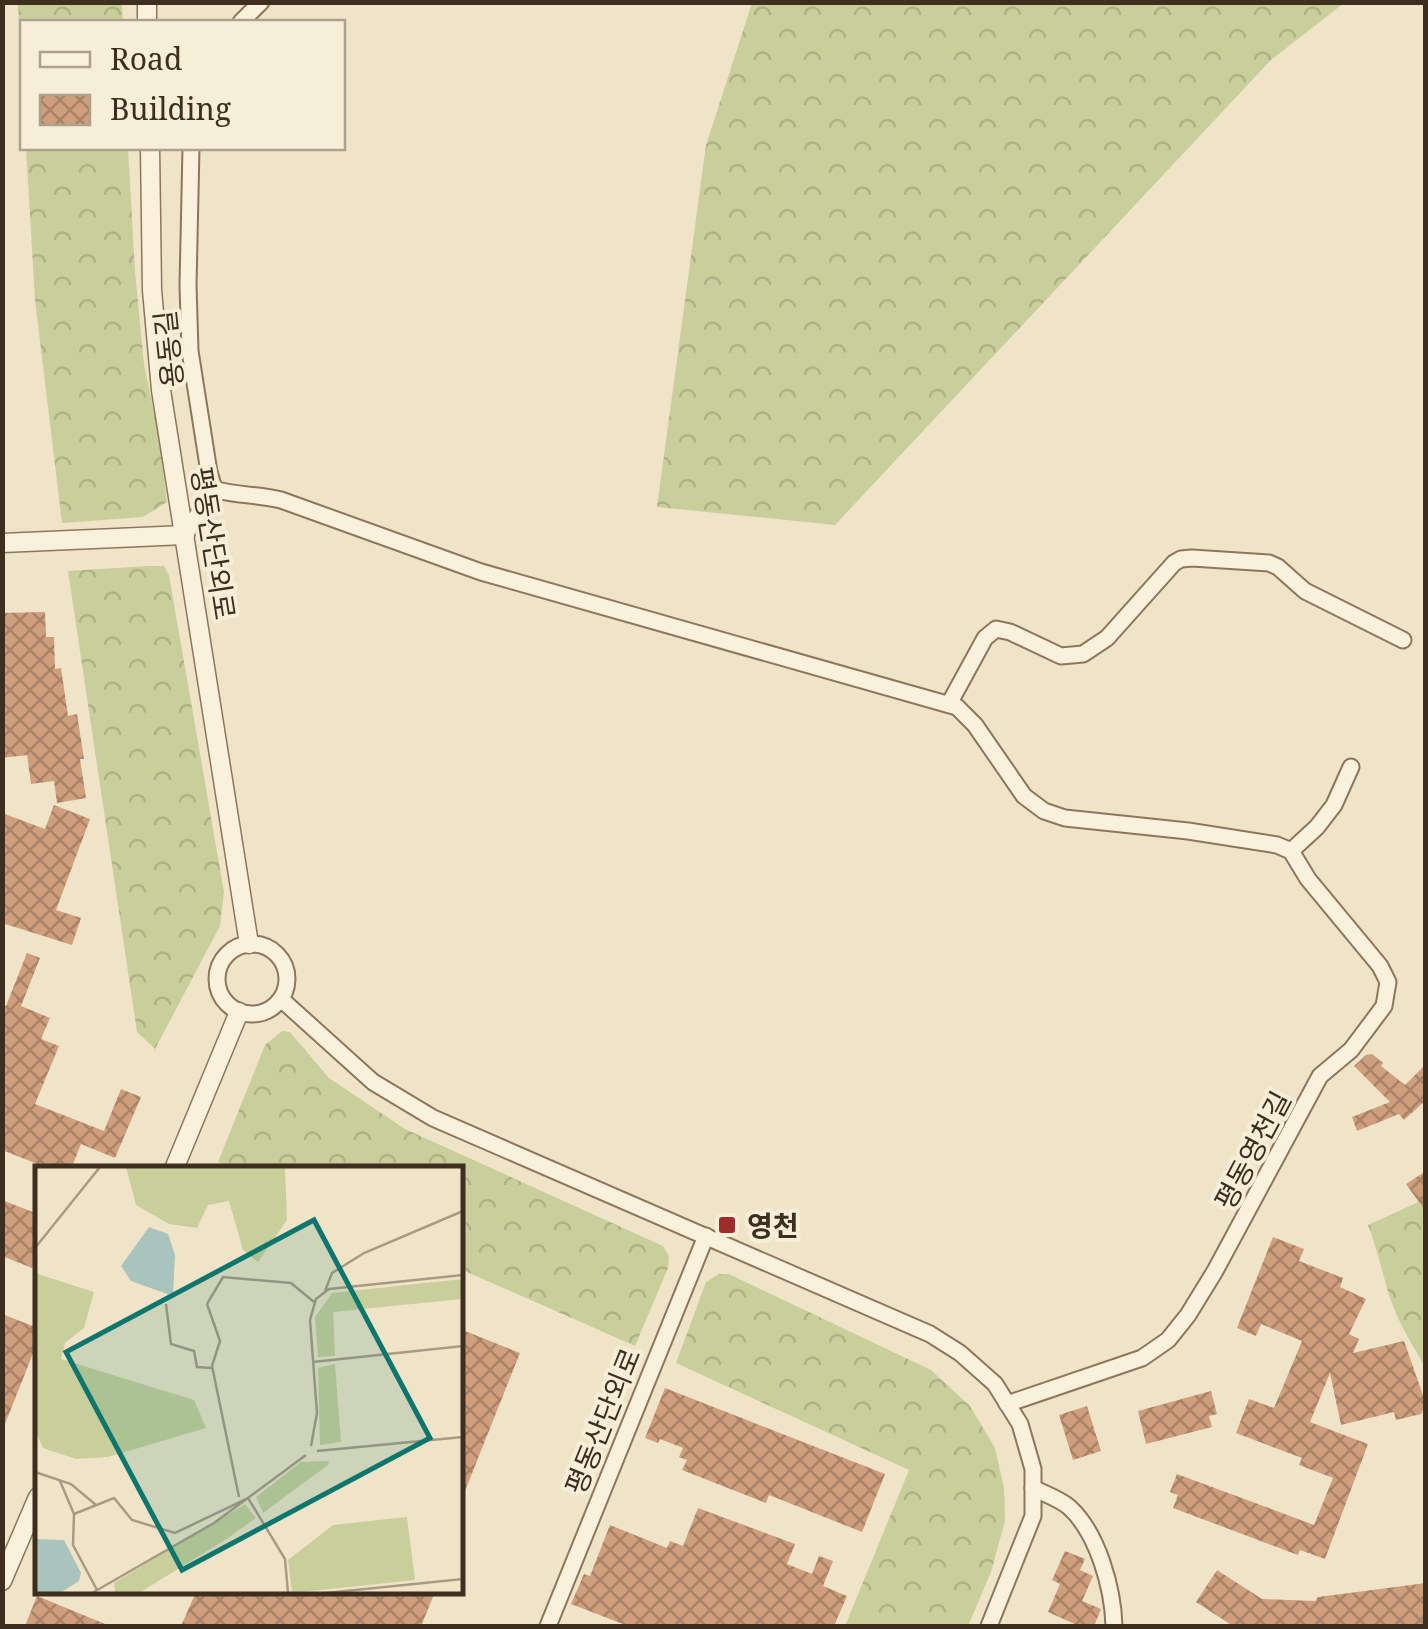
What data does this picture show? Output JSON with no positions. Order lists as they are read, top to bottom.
{
  "streets": {
    "street": ["용동길", "평동산단외로", "평동영천길"]
  },
  "places": {
    "transit": ["영천"]
  },
  "legend": ["Road", "Building"]
}
